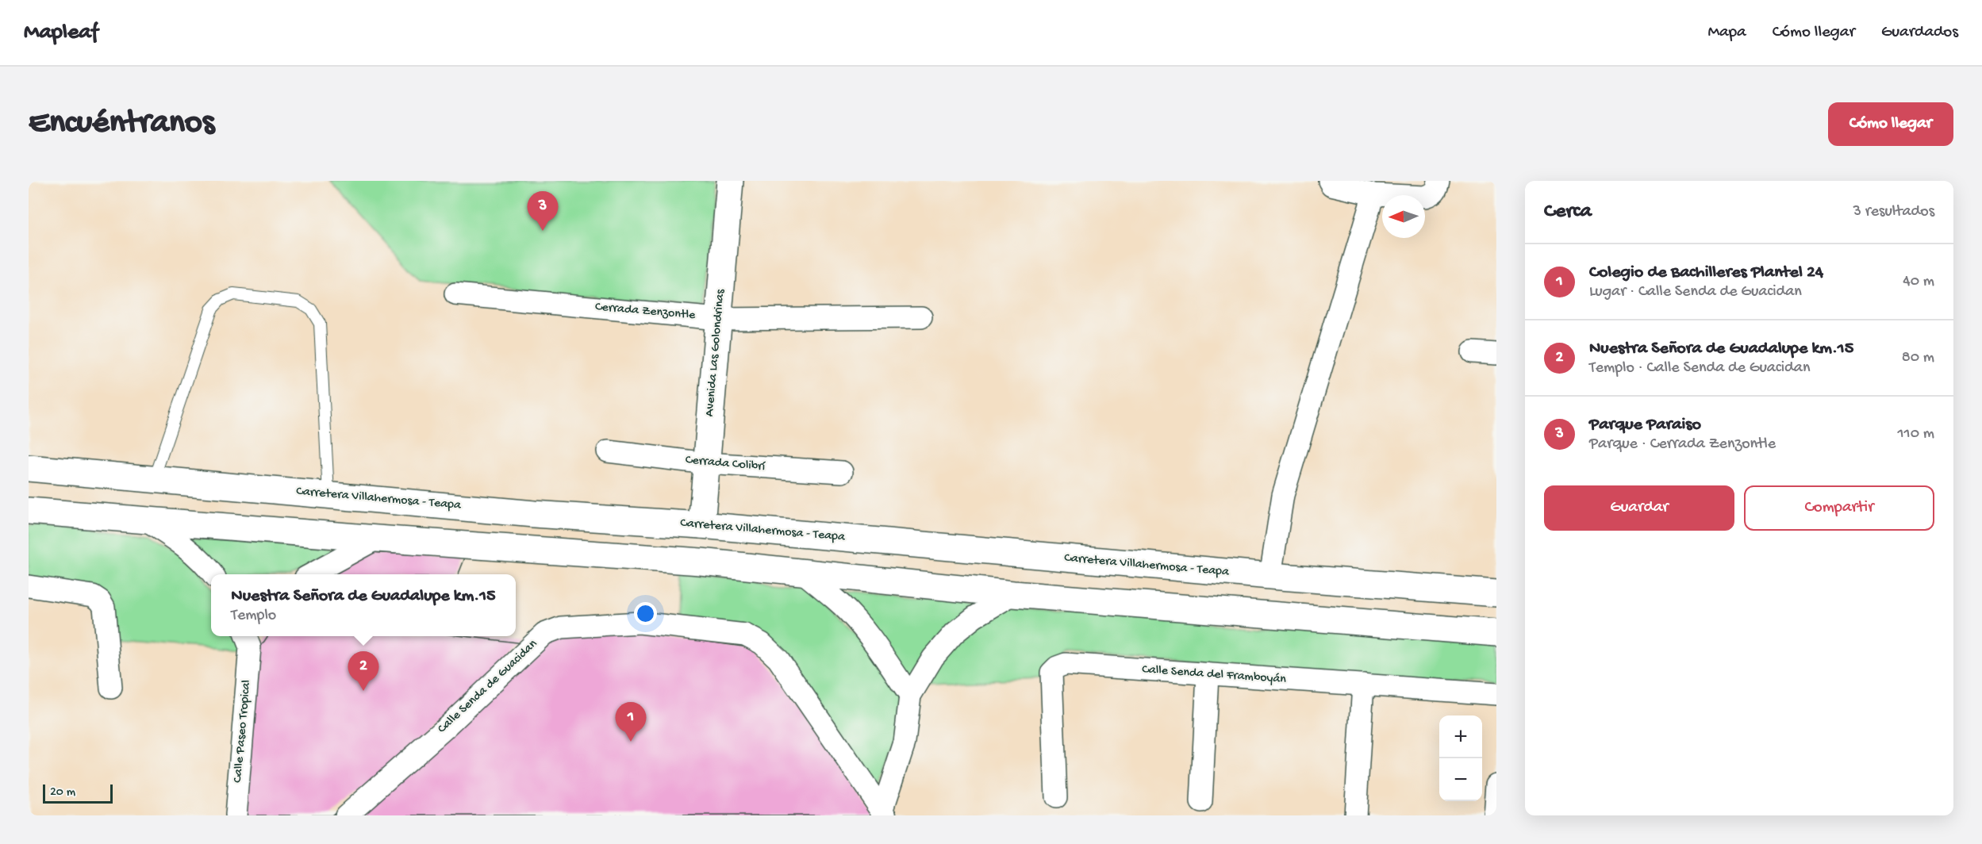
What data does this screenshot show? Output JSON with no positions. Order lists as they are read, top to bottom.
{
  "streets": {
    "main road": ["Avenida Las Golondrinas", "Carretera Villahermosa - Teapa"],
    "street": [
      "Cerrada Zenzontle",
      "Cerrada Colibrí",
      "Calle Senda del Framboyán",
      "Calle Senda de Guacidan",
      "Calle Paseo Tropical"
    ]
  },
  "crossings": [
    ["Cerrada Zenzontle", "Avenida Las Golondrinas"],
    ["Avenida Las Golondrinas", "Cerrada Colibrí"],
    ["Avenida Las Golondrinas", "Carretera Villahermosa - Teapa"]
  ],
  "scale_bar": "20 m",
  "north": "left",
  "page": {
    "header": "Mapleaf",
    "nav": ["Mapa", "Cómo llegar", "Guardados"],
    "buttons": [
      "Cómo llegar",
      ["Guardar", "Compartir"]
    ],
    "title": "Encuéntranos",
    "heading": ["Cerca", "3 resultados"],
    "pins": ["3", "2", "1"],
    "list": [
      {
        "mark": "1",
        "name": "Colegio de Bachilleres Plantel 24",
        "note": "Lugar · Calle Senda de Guacidan",
        "value": "40 m"
      },
      {
        "mark": "2",
        "name": "Nuestra Señora de Guadalupe km.15",
        "note": "Templo · Calle Senda de Guacidan",
        "value": "80 m"
      },
      {
        "mark": "3",
        "name": "Parque Paraiso",
        "note": "Parque · Cerrada Zenzontle",
        "value": "110 m"
      }
    ],
    "popup": ["Nuestra Señora de Guadalupe km.15", "Templo"],
    "map_buttons": ["+", "−"],
    "scale": "20 m"
  }
}
